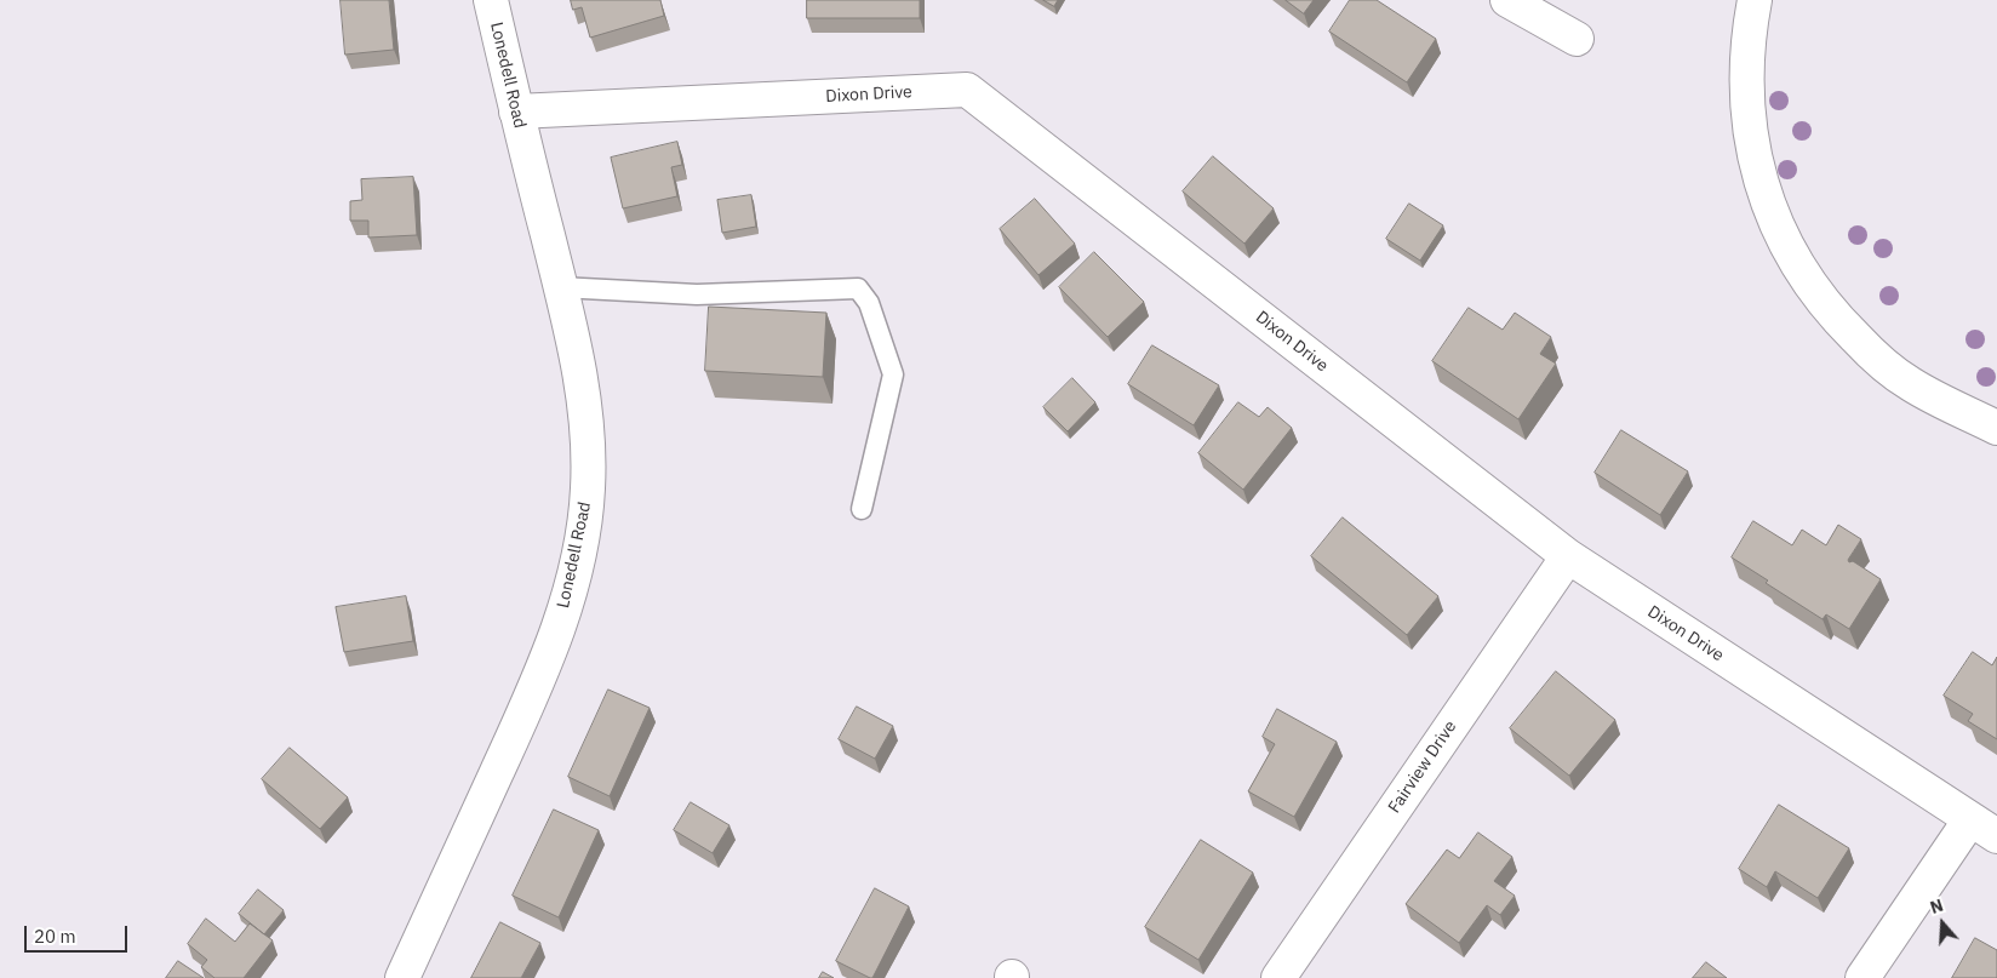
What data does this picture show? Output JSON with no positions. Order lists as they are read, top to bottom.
{
  "streets": {
    "street": ["Lonedell Road", "Dixon Drive", "Fairview Drive"]
  },
  "crossings": [
    ["Lonedell Road", "Dixon Drive"],
    ["Dixon Drive", "Fairview Drive"]
  ],
  "scale_bar": "20 m",
  "north": "top"
}
